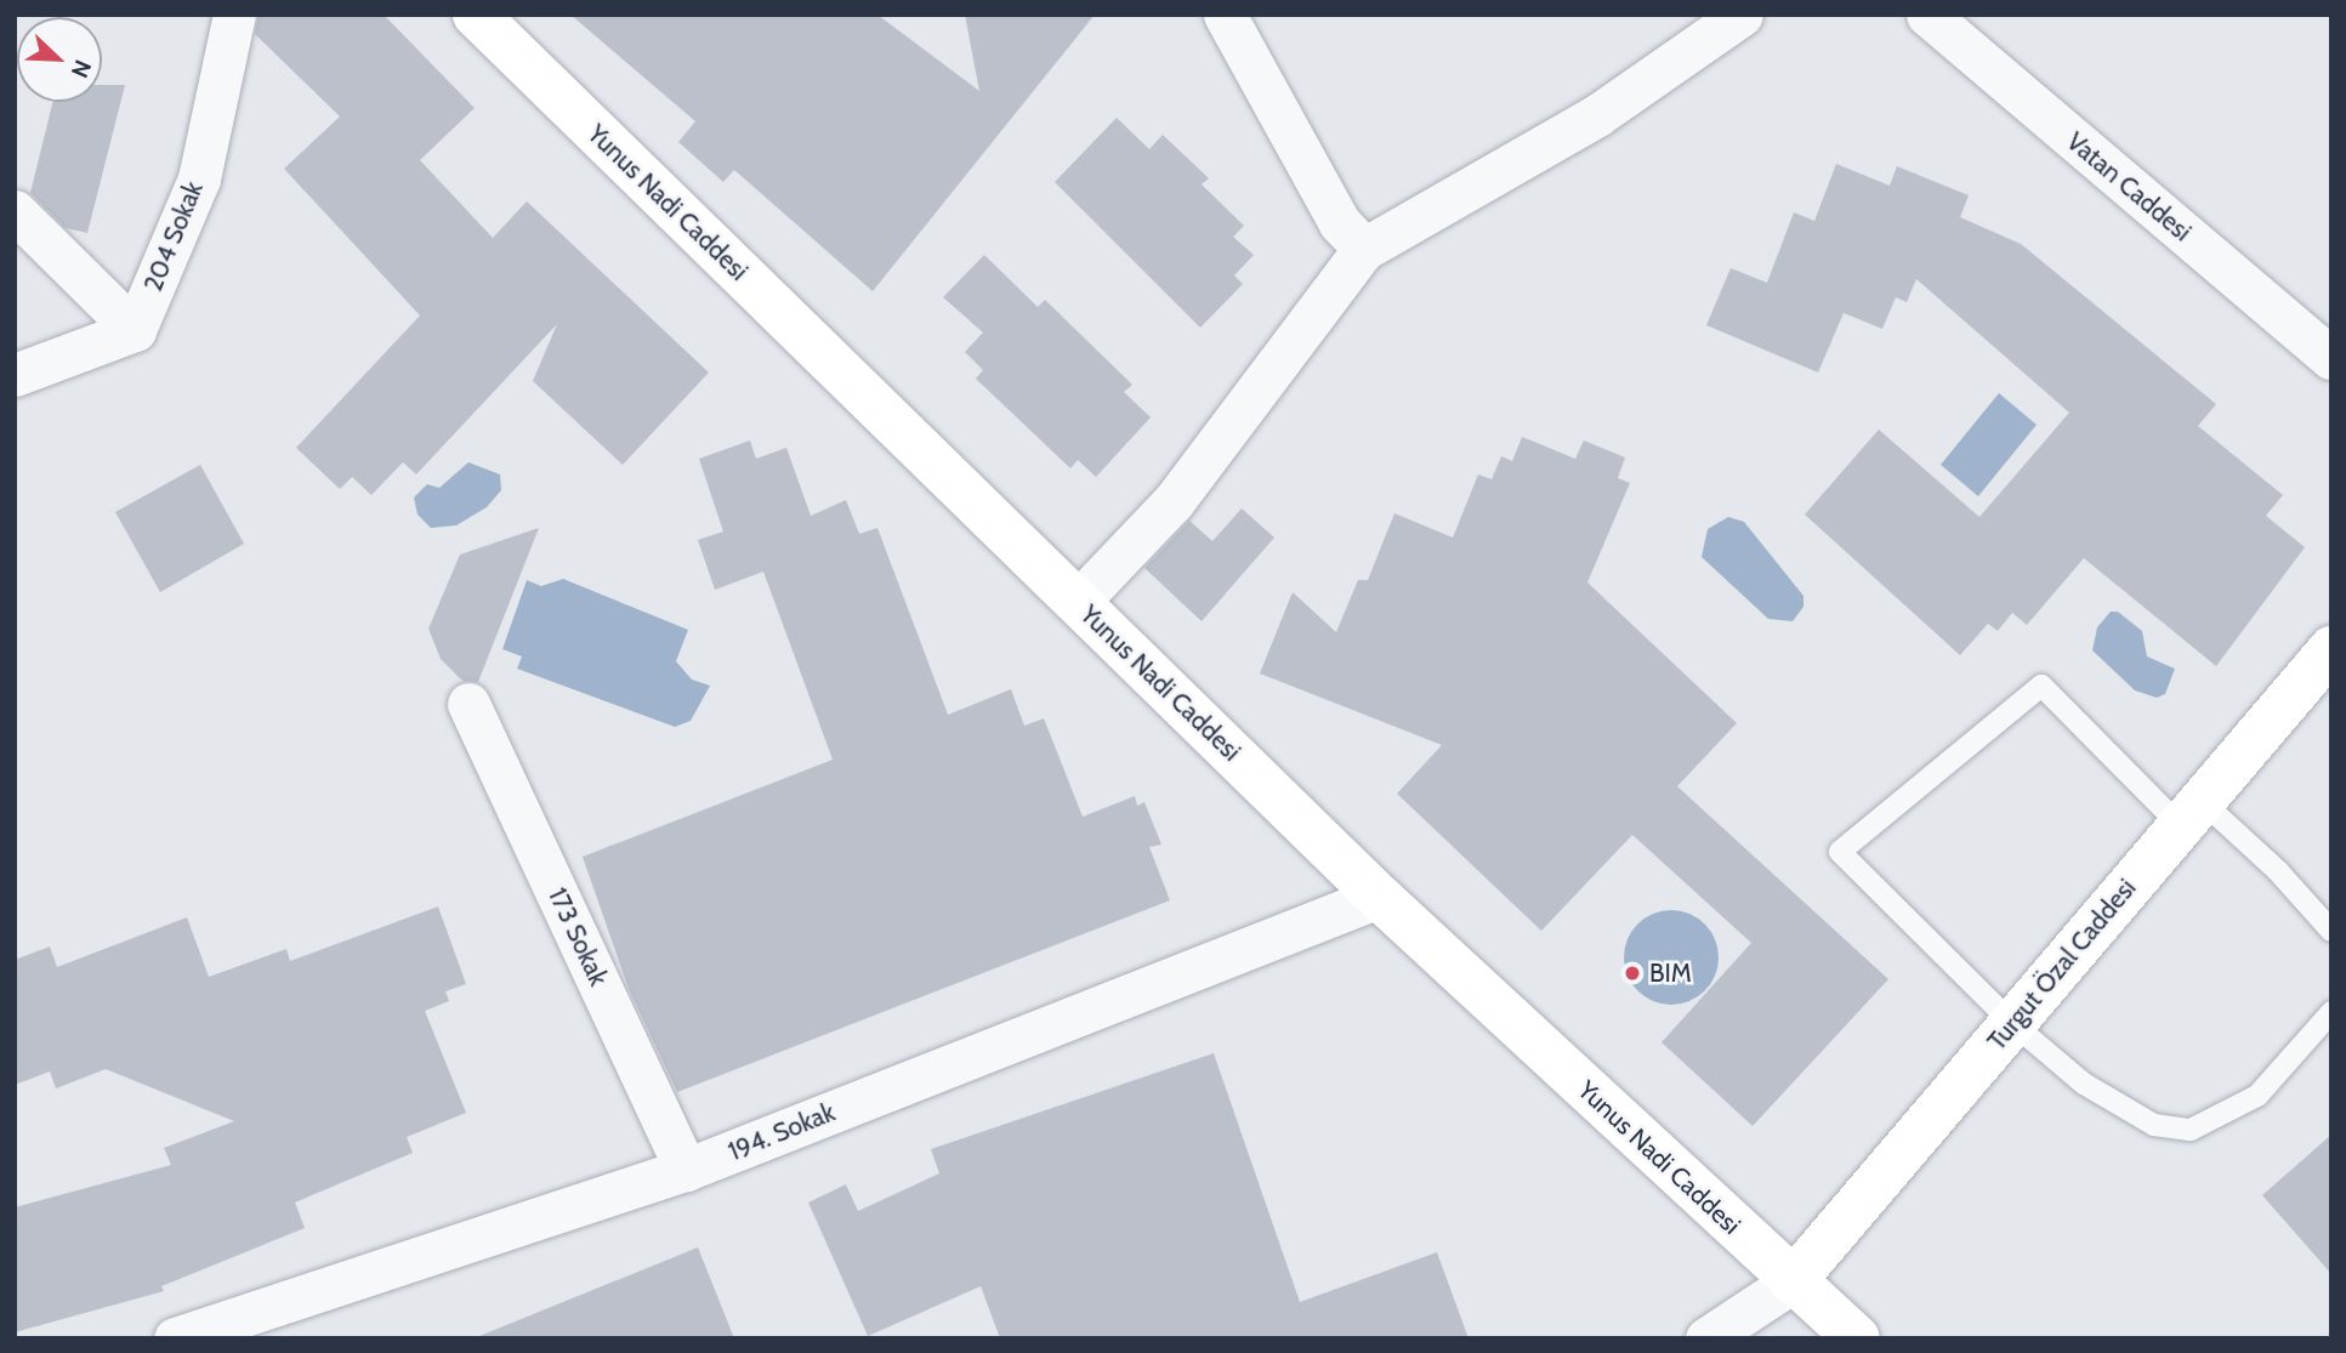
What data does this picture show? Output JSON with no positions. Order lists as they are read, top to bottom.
{
  "streets": {
    "street": [
      "Vatan Caddesi",
      "Yunus Nadi Caddesi",
      "204 Sokak",
      "173 Sokak",
      "Turgut Özal Caddesi",
      "194. Sokak"
    ]
  },
  "crossings": [
    ["Yunus Nadi Caddesi", "Turgut Özal Caddesi"],
    ["Yunus Nadi Caddesi", "194. Sokak"],
    ["173 Sokak", "194. Sokak"]
  ],
  "places": ["BIM"],
  "north": "bottom right"
}
